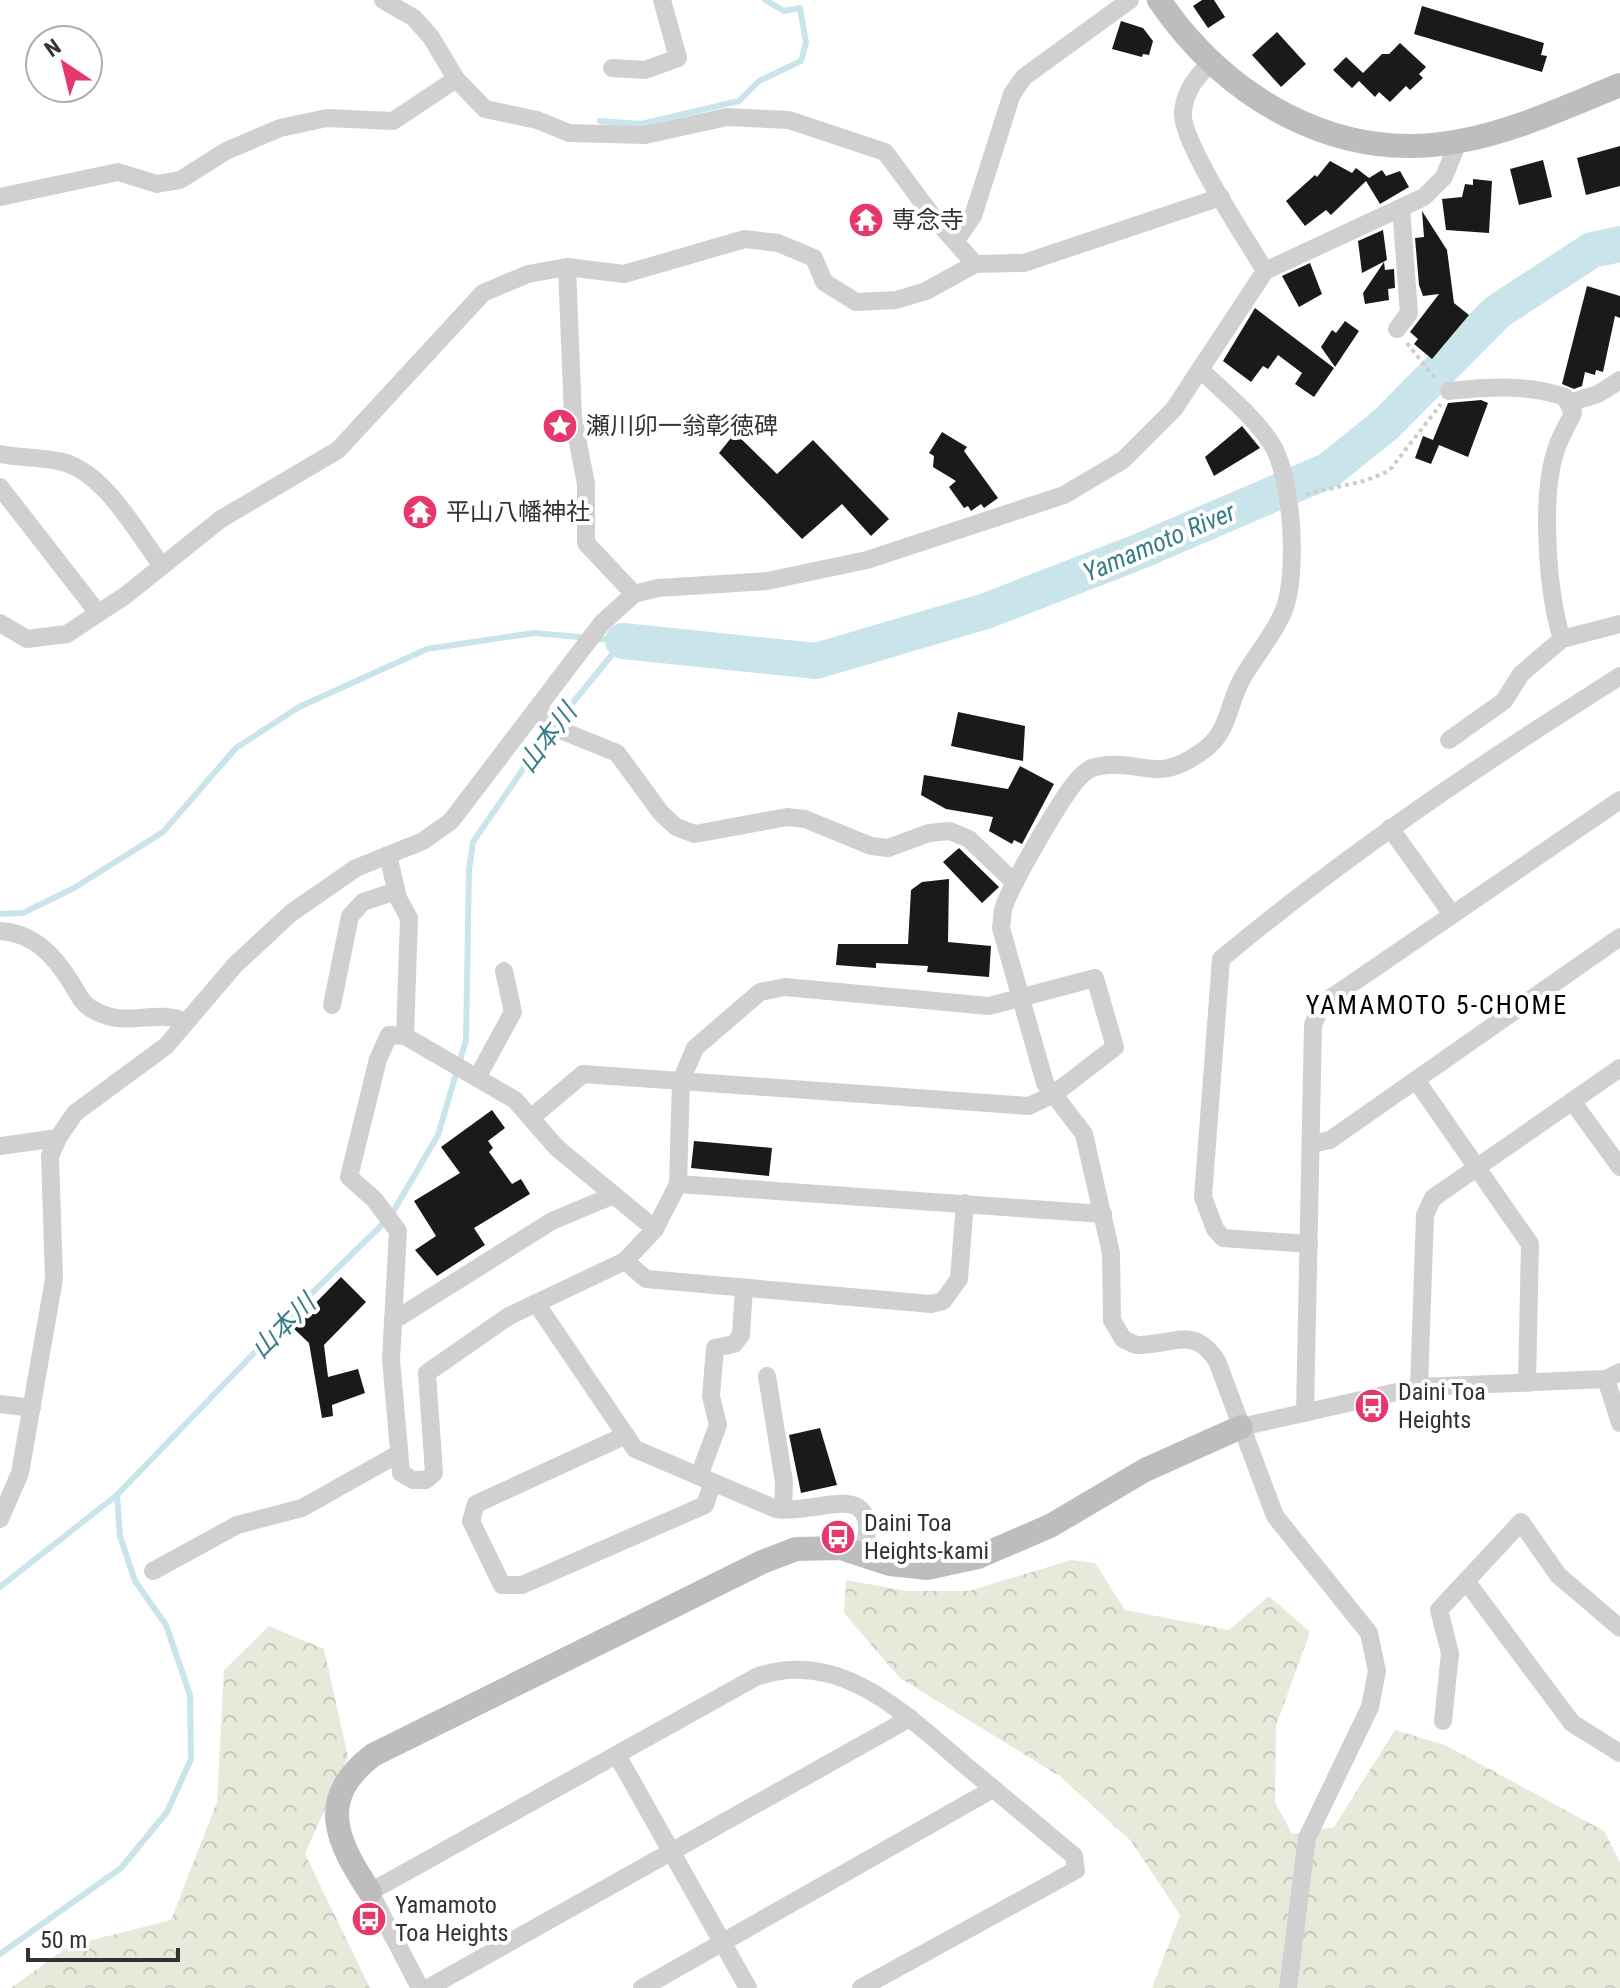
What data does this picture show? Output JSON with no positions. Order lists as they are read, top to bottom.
{
  "districts": ["YAMAMOTO 5-CHOME"],
  "water": ["Yamamoto River", "山本川"],
  "places": {
    "temple": ["専念寺", "平山八幡神社"],
    "place": ["瀬川卯一翁彰徳碑"],
    "bus stop": ["Daini Toa Heights", "Daini Toa Heights-kami", "Yamamoto Toa Heights"]
  },
  "scale_bar": "50 m",
  "north": "top left"
}
